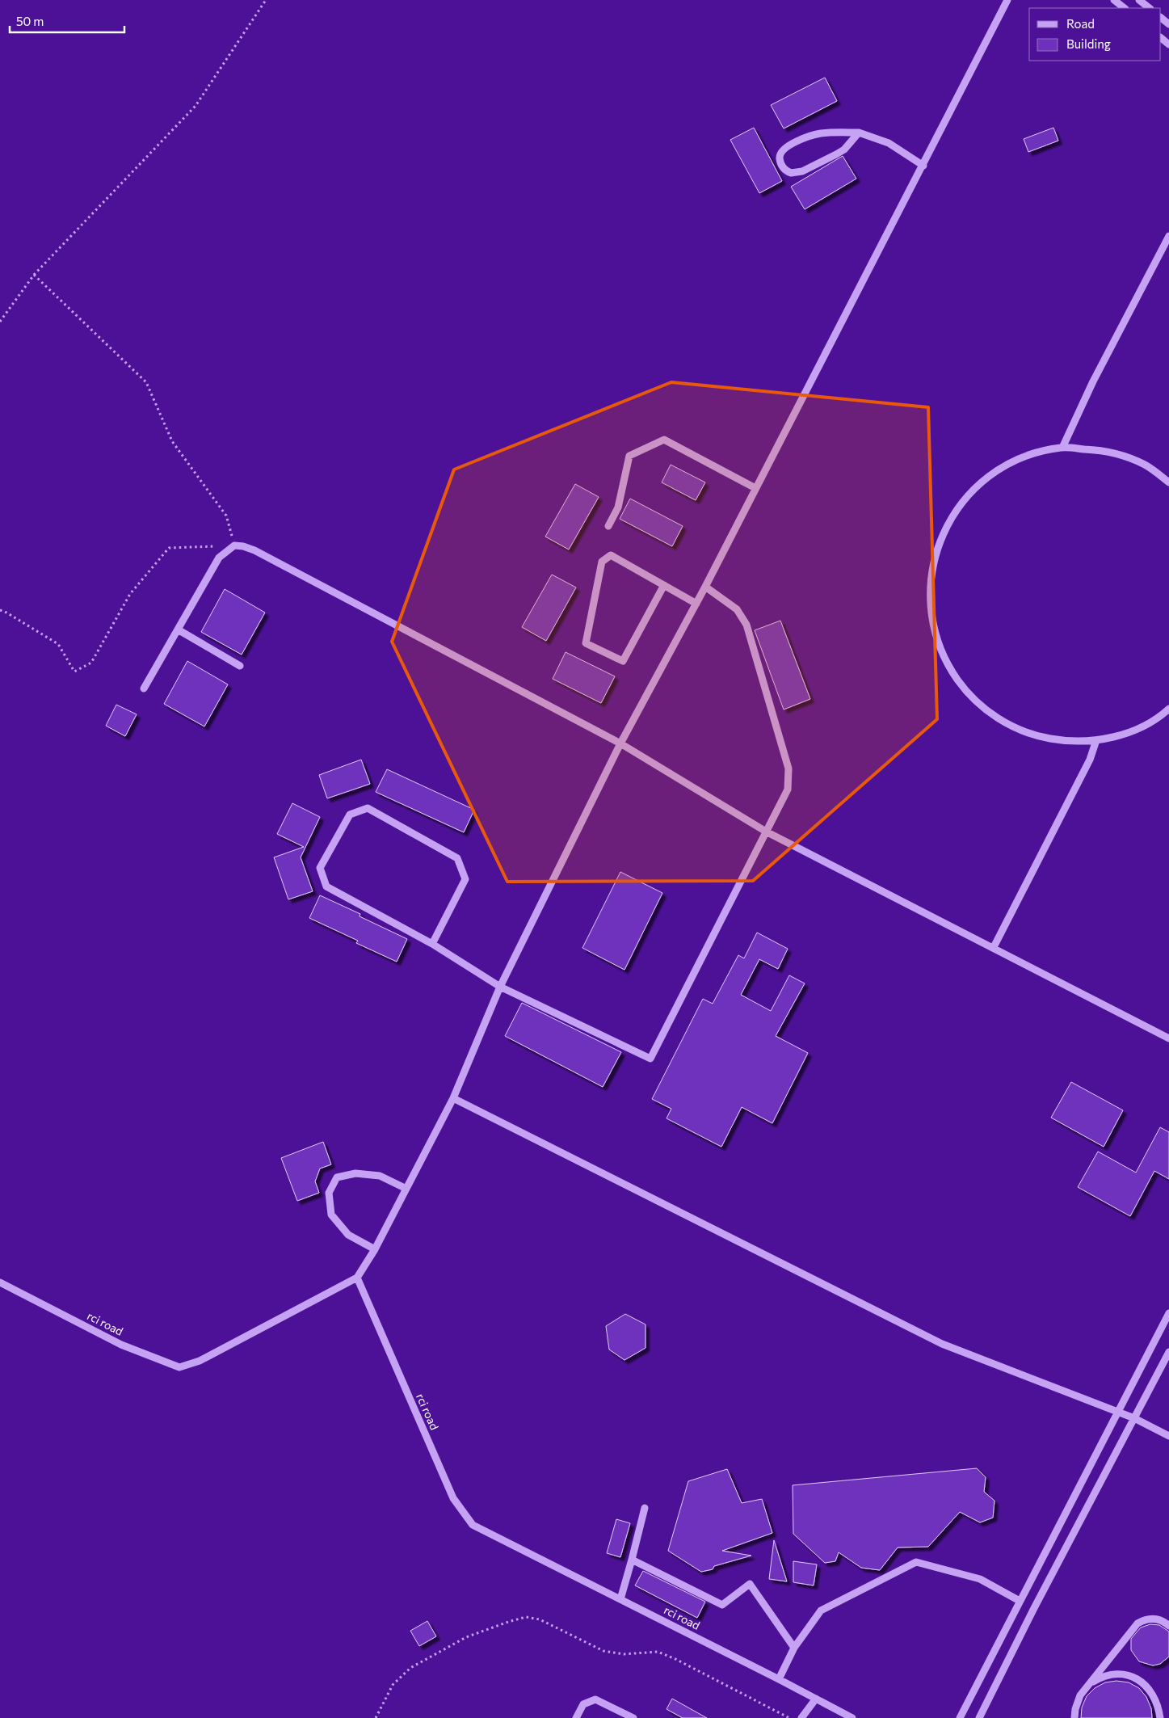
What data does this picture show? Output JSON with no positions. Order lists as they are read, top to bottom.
{
  "streets": {
    "street": ["rci road"]
  },
  "legend": ["Road", "Building"],
  "scale_bar": "50 m"
}
